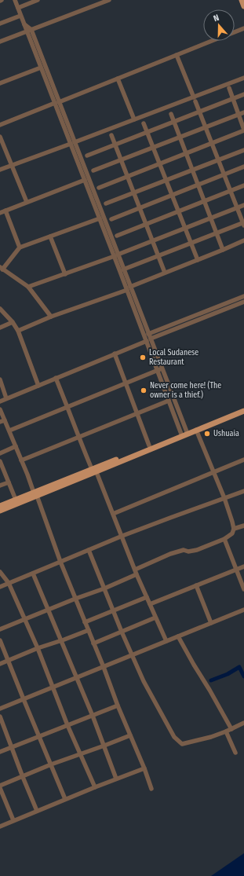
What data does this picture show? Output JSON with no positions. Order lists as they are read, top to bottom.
{
  "places": ["Local Sudanese Restaurant", "Never come here! (The owner is a thief.)", "Ushuaia"],
  "north": "top"
}
